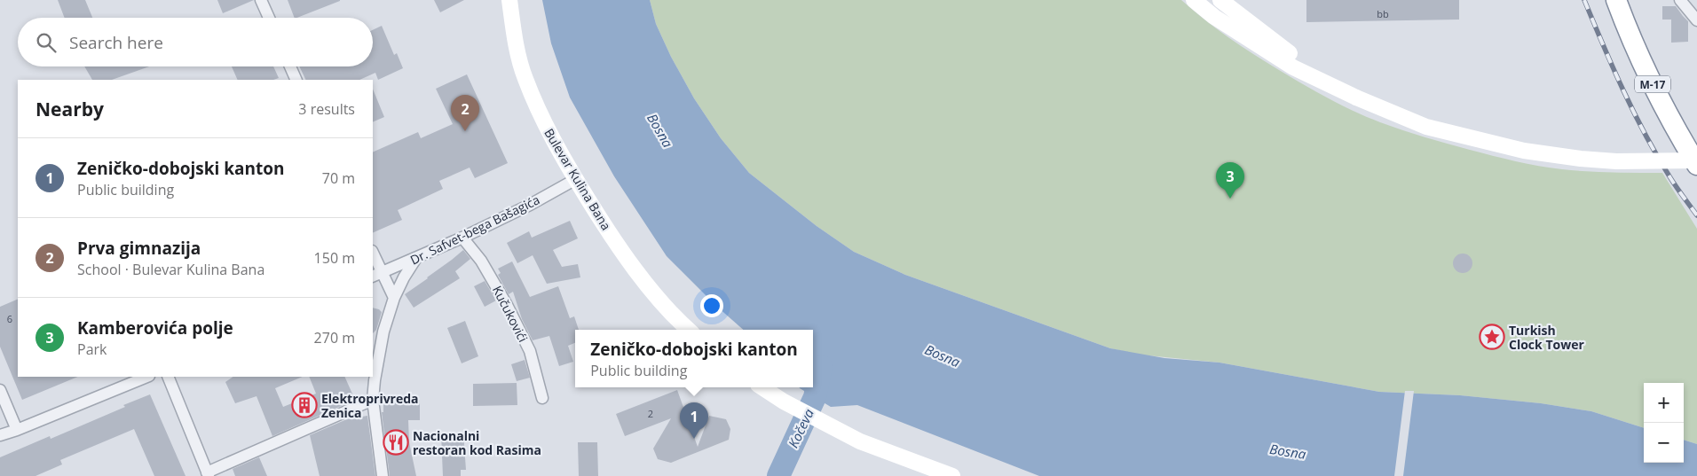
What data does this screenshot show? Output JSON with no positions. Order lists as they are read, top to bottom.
{
  "streets": {
    "highway": ["M-17"],
    "street": ["Bulevar Kulina Bana", "Dr. Safvet-bega Bašagića", "Kučukovići"]
  },
  "crossings": [
    ["Bulevar Kulina Bana", "Dr. Safvet-bega Bašagića"],
    ["Dr. Safvet-bega Bašagića", "Kučukovići"]
  ],
  "water": ["Bosna", "Kočeva"],
  "places": {
    "place": ["Turkish Clock Tower"],
    "building": ["Elektroprivreda Zenica"],
    "restaurant": ["Nacionalni restoran kod Rasima"]
  },
  "house_numbers": ["bb", "6", "2"],
  "page": {
    "search": "Search here",
    "heading": ["Nearby", "3 results"],
    "pins": ["2", "3", "1"],
    "list": [
      {
        "mark": "1",
        "name": "Zeničko-dobojski kanton",
        "note": "Public building",
        "value": "70 m"
      },
      {
        "mark": "2",
        "name": "Prva gimnazija",
        "note": "School · Bulevar Kulina Bana",
        "value": "150 m"
      },
      {
        "mark": "3",
        "name": "Kamberovića polje",
        "note": "Park",
        "value": "270 m"
      }
    ],
    "popup": ["Zeničko-dobojski kanton", "Public building"],
    "map_buttons": ["+", "−"]
  }
}
